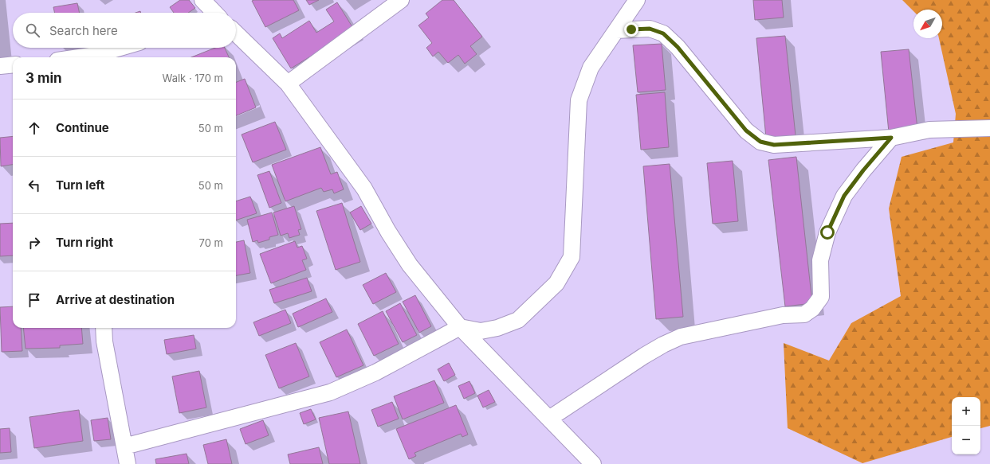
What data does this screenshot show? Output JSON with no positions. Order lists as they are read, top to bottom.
{
  "north": "bottom left",
  "page": {
    "search": "Search here",
    "heading": ["3 min", "Walk · 170 m"],
    "list": [
      ["Continue", "50 m"],
      ["Turn left", "50 m"],
      ["Turn right", "70 m"],
      "Arrive at destination"
    ],
    "map_buttons": ["+", "−"]
  }
}
